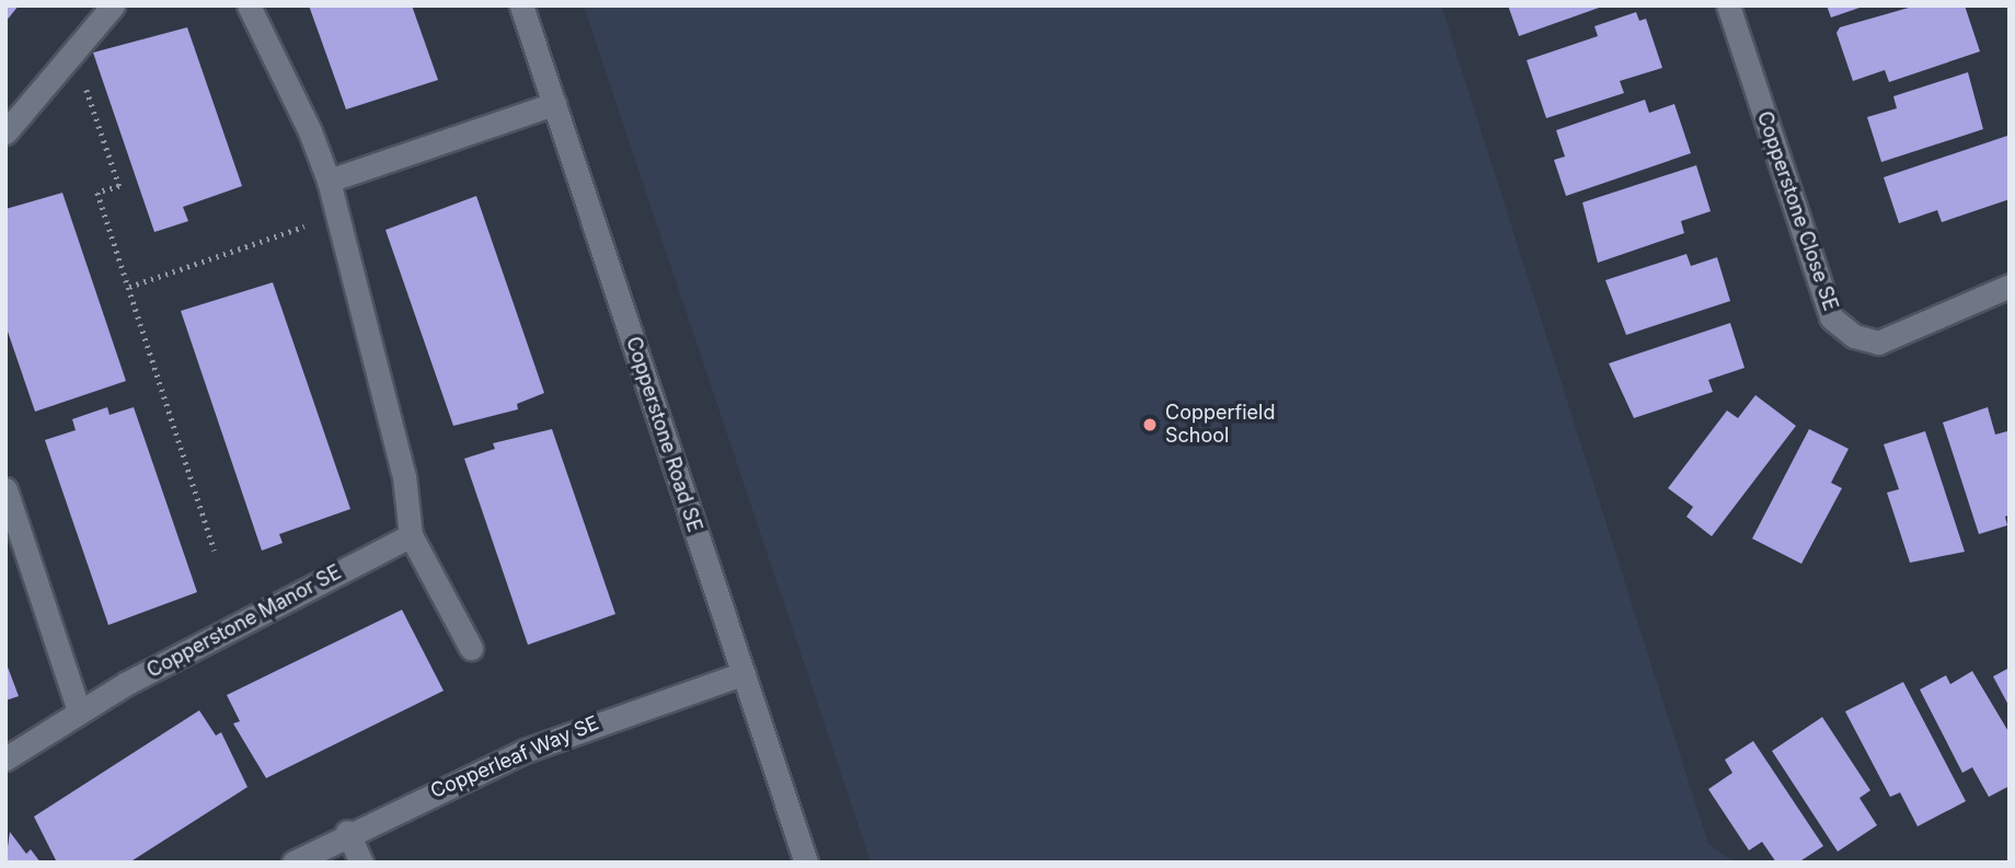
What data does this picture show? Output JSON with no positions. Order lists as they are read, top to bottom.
{
  "streets": {
    "street": [
      "Copperstone Close SE",
      "Copperstone Road SE",
      "Copperstone Manor SE",
      "Copperleaf Way SE"
    ]
  },
  "crossings": [
    ["Copperstone Road SE", "Copperleaf Way SE"]
  ],
  "places": ["Copperfield School"]
}
